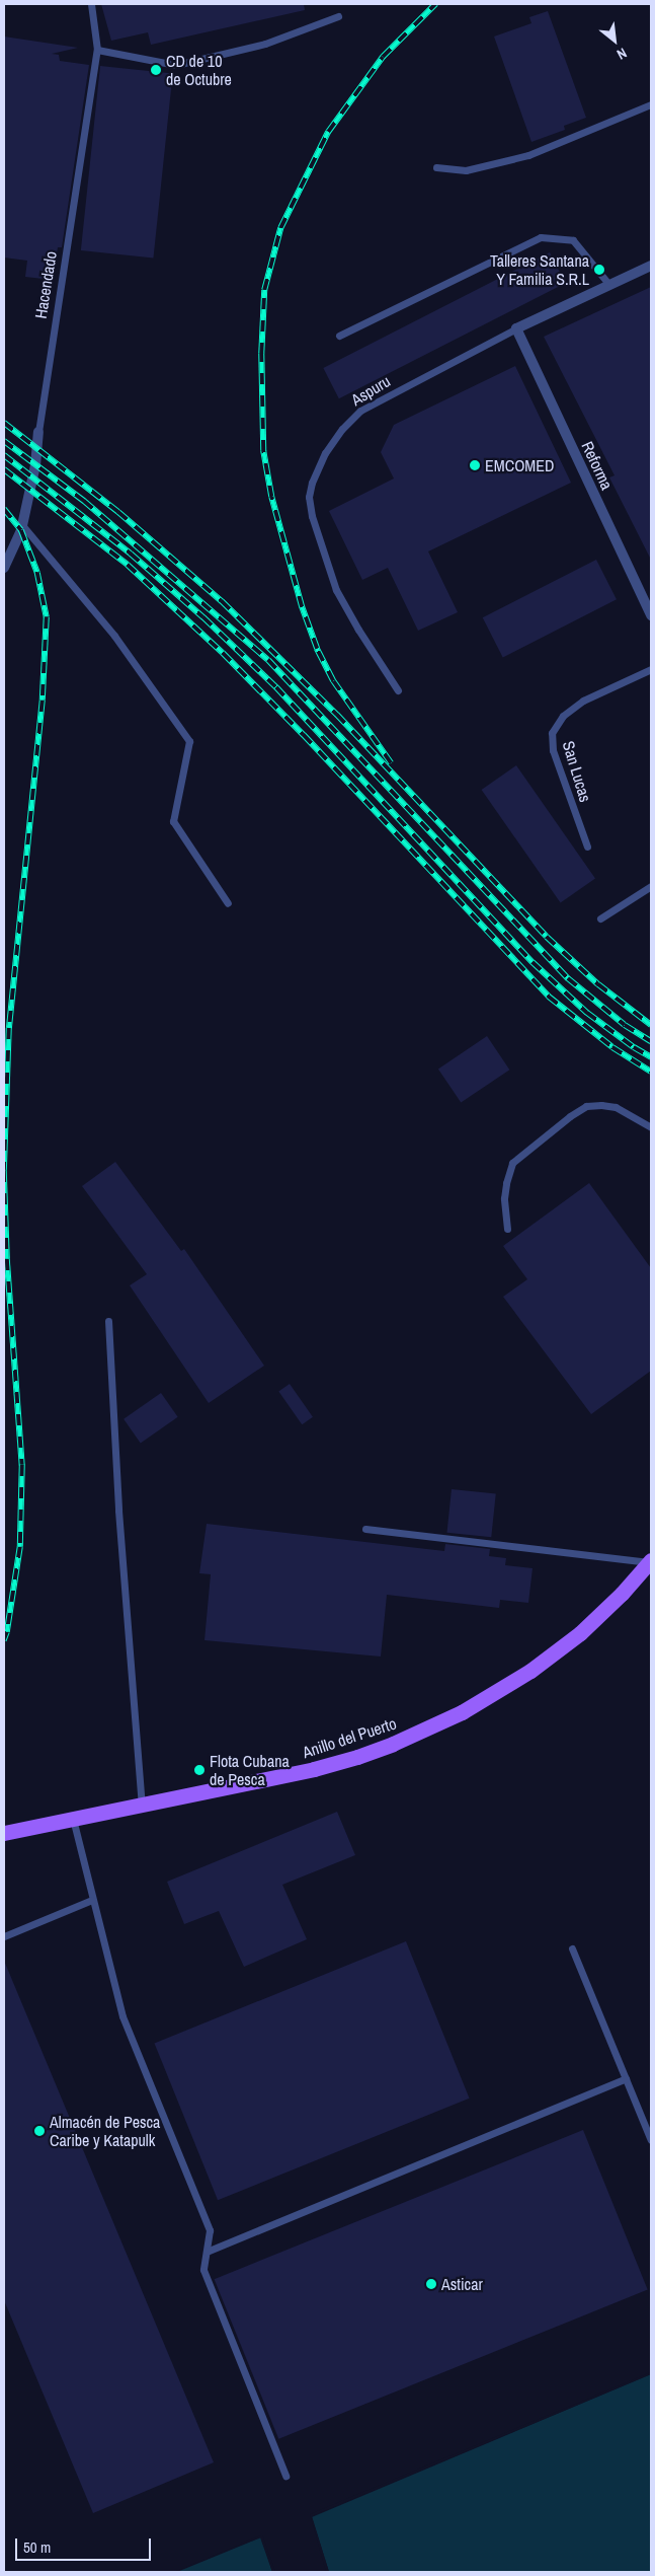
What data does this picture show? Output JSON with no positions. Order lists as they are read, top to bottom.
{
  "streets": {
    "main road": ["Anillo del Puerto"],
    "street": ["Hacendado", "Aspuru", "Reforma"],
    "lane": ["San Lucas"]
  },
  "crossings": [
    ["Aspuru", "Reforma"]
  ],
  "places": [
    "CD de 10 de Octubre",
    "Talleres Santana Y Familia S.R.L",
    "EMCOMED",
    "Flota Cubana de Pesca",
    "Almacén de Pesca Caribe y Katapulk",
    "Asticar"
  ],
  "scale_bar": "50 m",
  "north": "bottom right"
}
